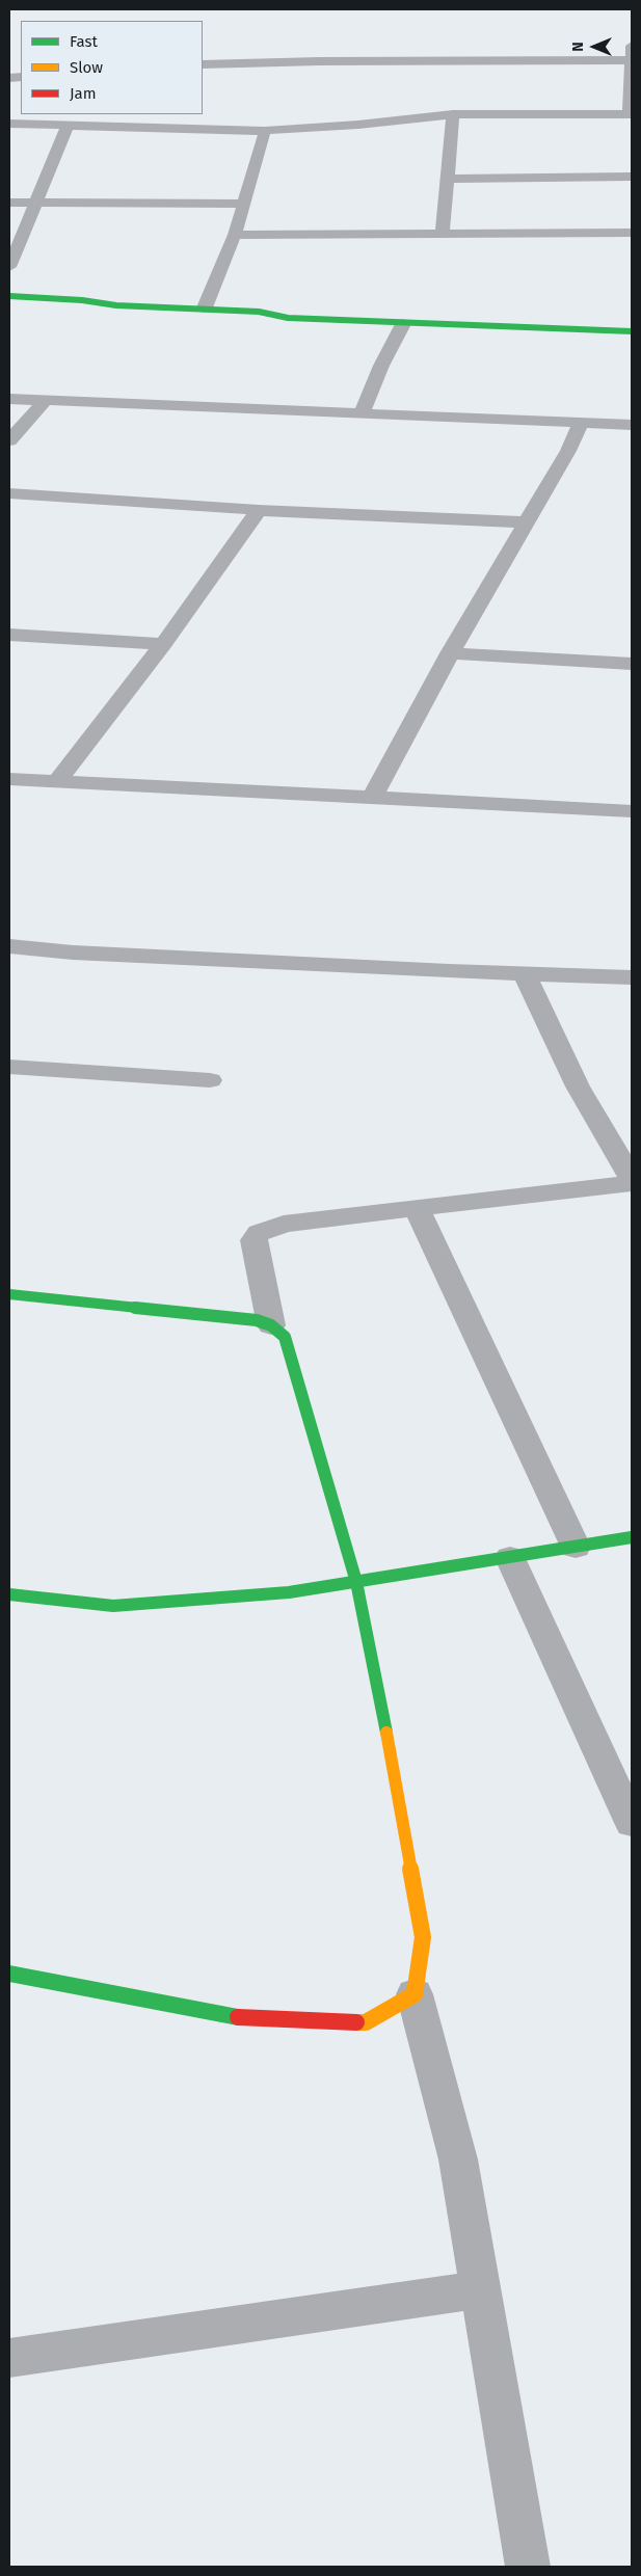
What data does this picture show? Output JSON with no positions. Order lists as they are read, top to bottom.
{
  "legend": ["Fast", "Slow", "Jam"],
  "north": "left"
}
